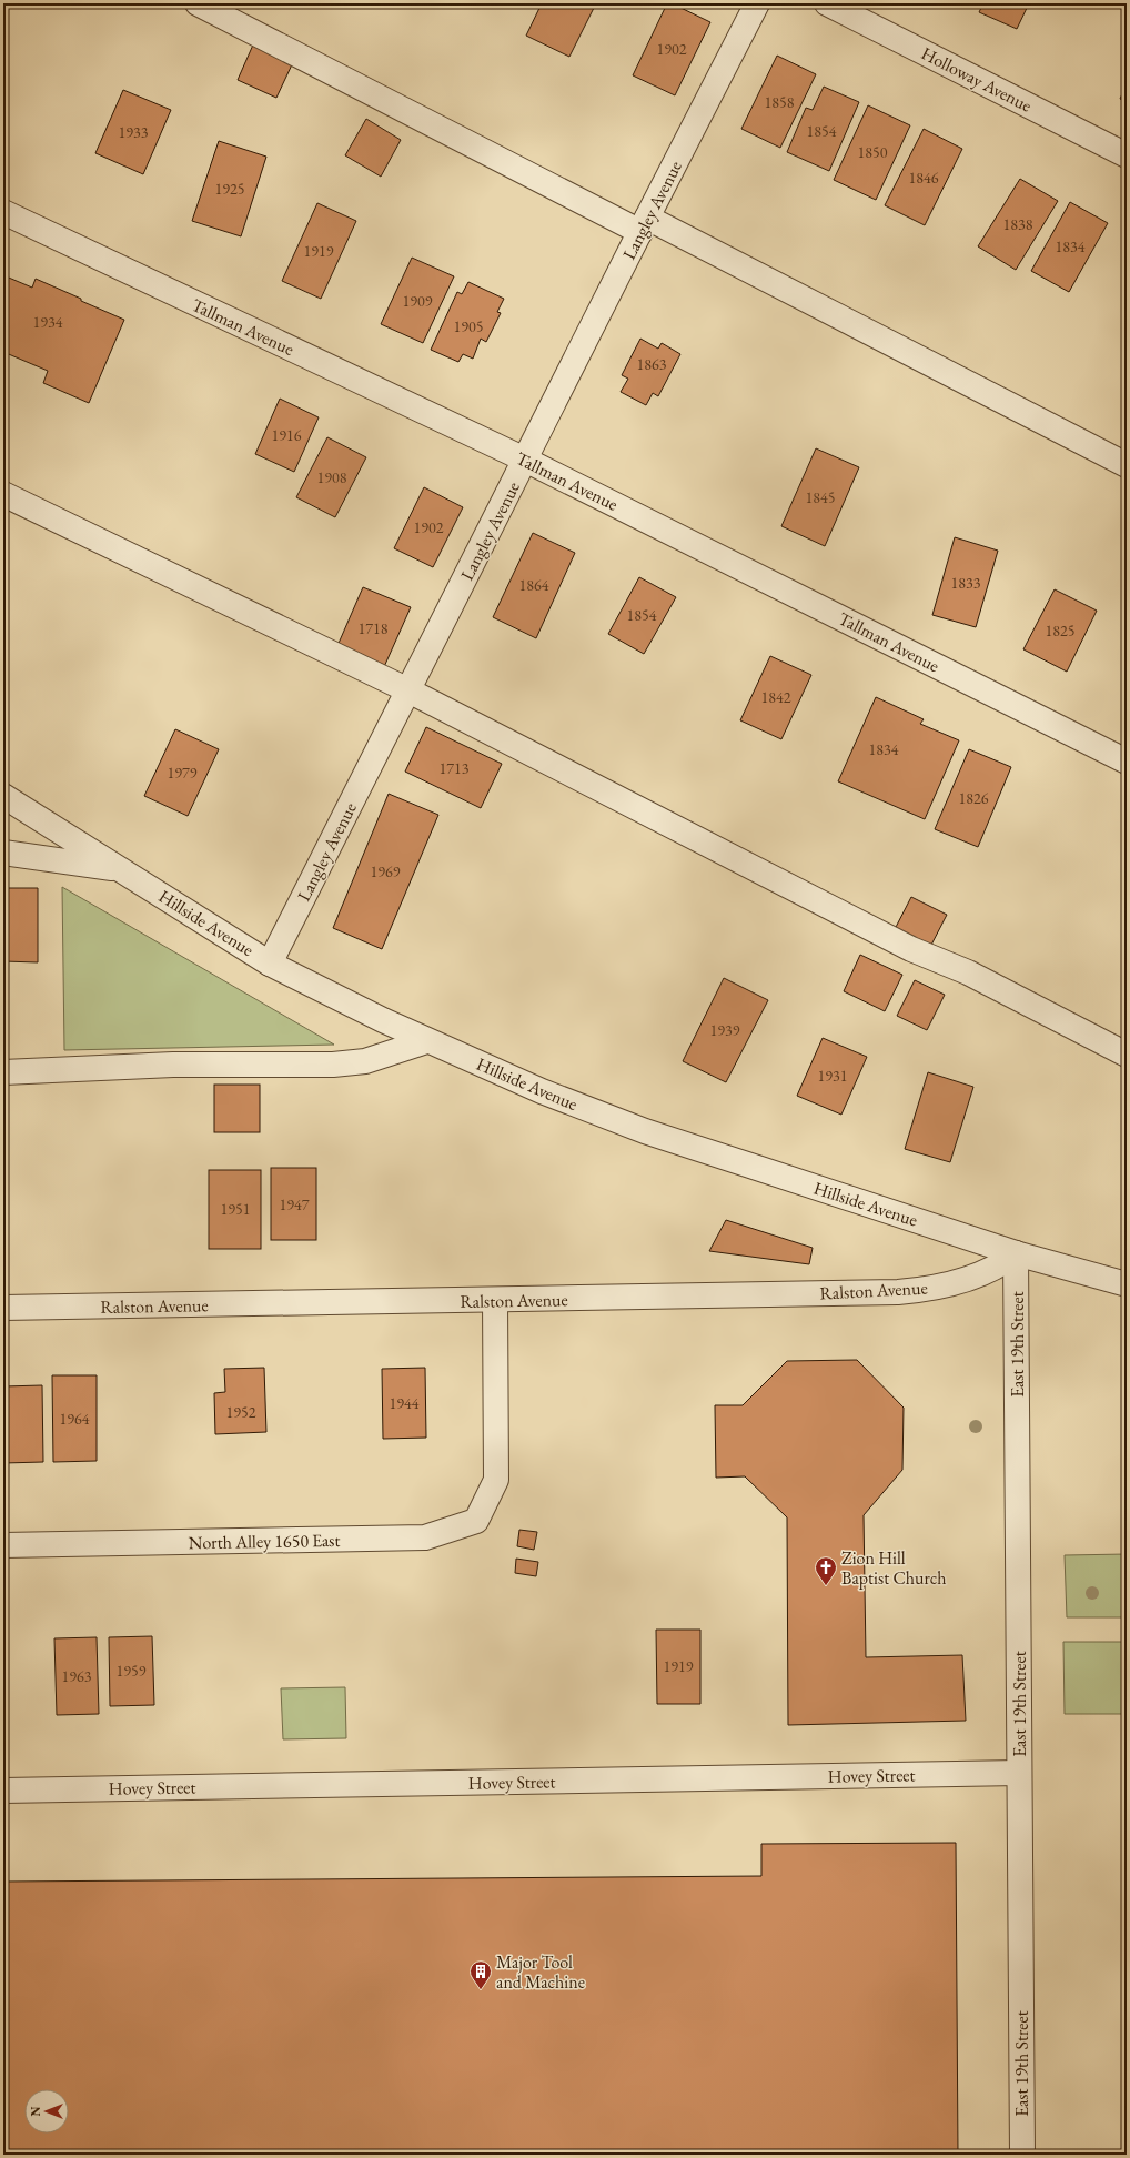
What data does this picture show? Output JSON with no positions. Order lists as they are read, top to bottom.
{
  "streets": {
    "street": [
      "Holloway Avenue",
      "Langley Avenue",
      "Tallman Avenue",
      "Hillside Avenue",
      "Ralston Avenue",
      "East 19th Street",
      "North Alley 1650 East",
      "Hovey Street"
    ]
  },
  "crossings": [
    ["Langley Avenue", "Tallman Avenue"],
    ["Langley Avenue", "Hillside Avenue"],
    ["Hillside Avenue", "Ralston Avenue"],
    ["Hillside Avenue", "East 19th Street"],
    ["Ralston Avenue", "East 19th Street"],
    ["Ralston Avenue", "North Alley 1650 East"],
    ["East 19th Street", "Hovey Street"]
  ],
  "places": {
    "church": ["Zion Hill Baptist Church"],
    "building": ["Major Tool and Machine"]
  },
  "house_numbers": [
    "1902",
    "1858",
    "1854",
    "1933",
    "1850",
    "1846",
    "1925",
    "1838",
    "1834",
    "1919",
    "1909",
    "1934",
    "1905",
    "1863",
    "1916",
    "1908",
    "1845",
    "1902",
    "1833",
    "1864",
    "1854",
    "1718",
    "1825",
    "1842",
    "1834",
    "1713",
    "1979",
    "1826",
    "1969",
    "1939",
    "1931",
    "1947",
    "1951",
    "1944",
    "1952",
    "1964",
    "1919",
    "1959",
    "1963"
  ],
  "north": "left"
}
